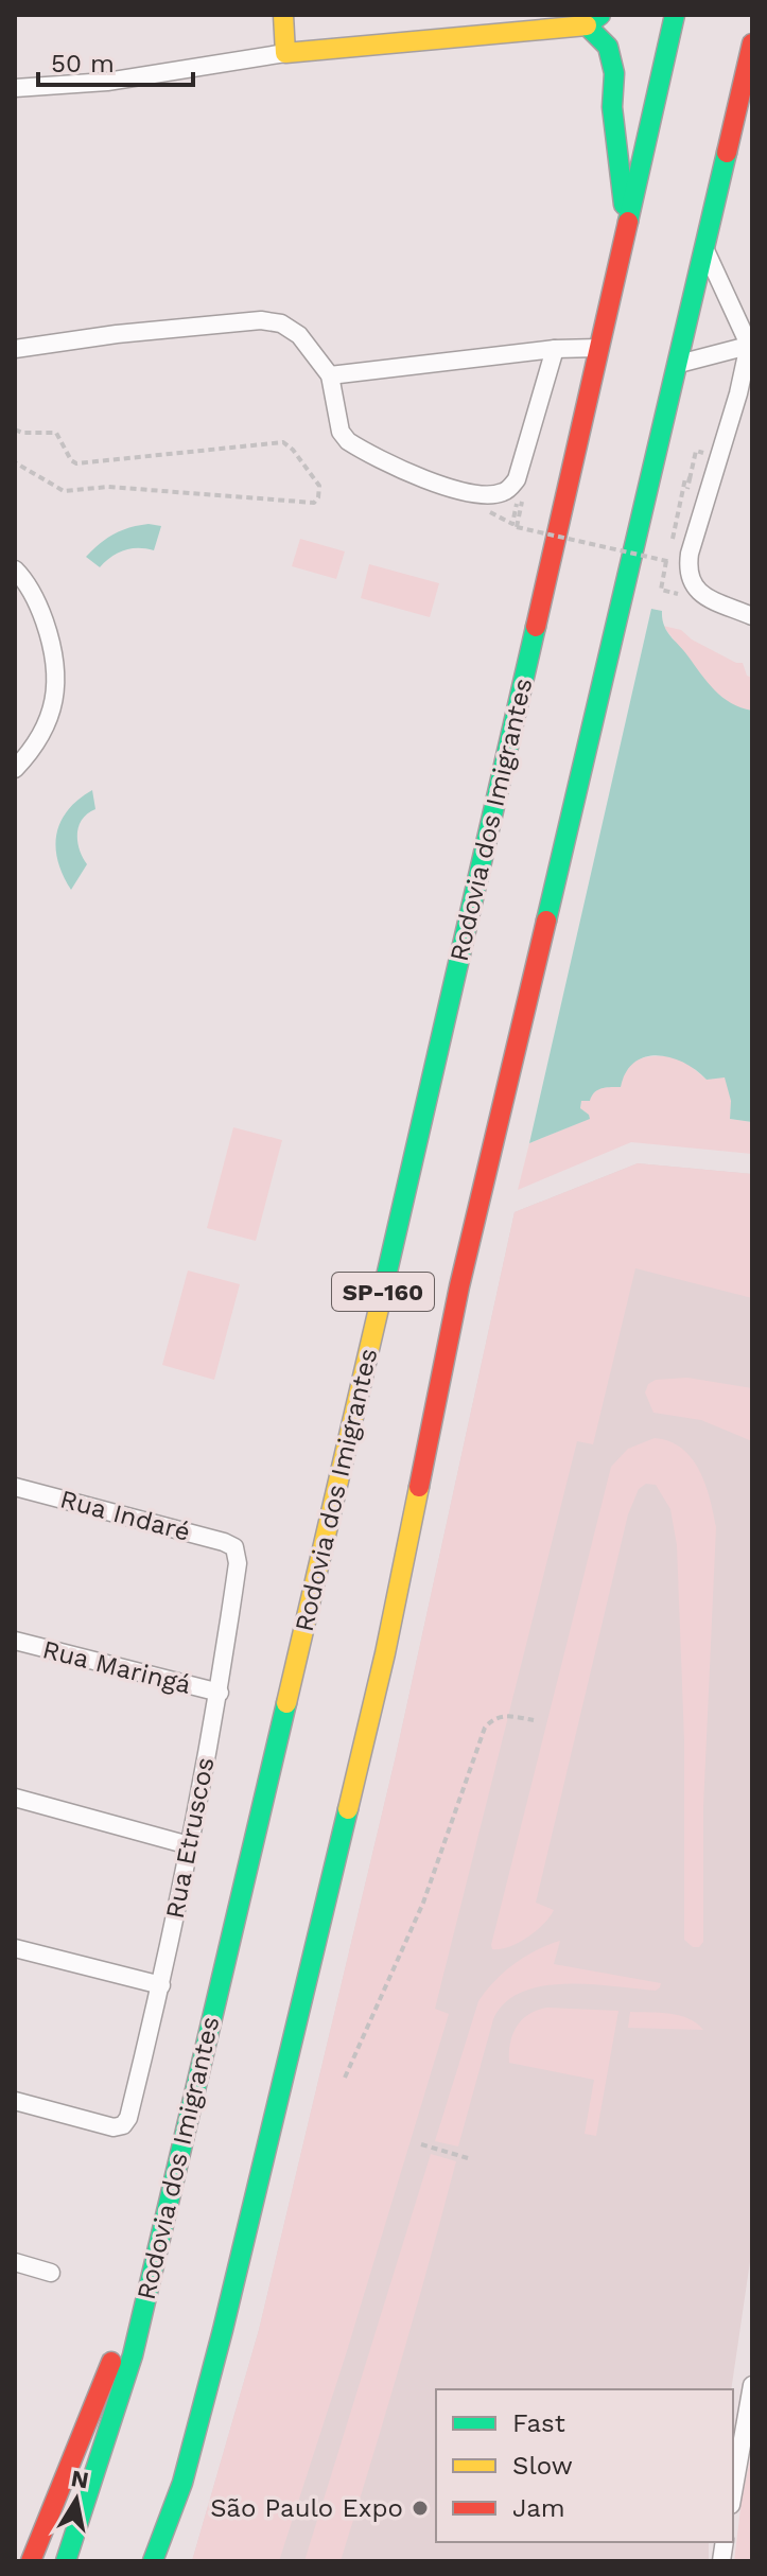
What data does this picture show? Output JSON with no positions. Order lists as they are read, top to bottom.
{
  "streets": {
    "main road": ["Rodovia dos Imigrantes", "SP-160"],
    "street": ["Rua Indaré", "Rua Maringá", "Rua Etruscos"]
  },
  "crossings": [
    ["Rua Indaré", "Rua Etruscos"],
    ["Rua Maringá", "Rua Etruscos"]
  ],
  "places": ["São Paulo Expo"],
  "legend": ["Fast", "Slow", "Jam"],
  "scale_bar": "50 m",
  "north": "top"
}
